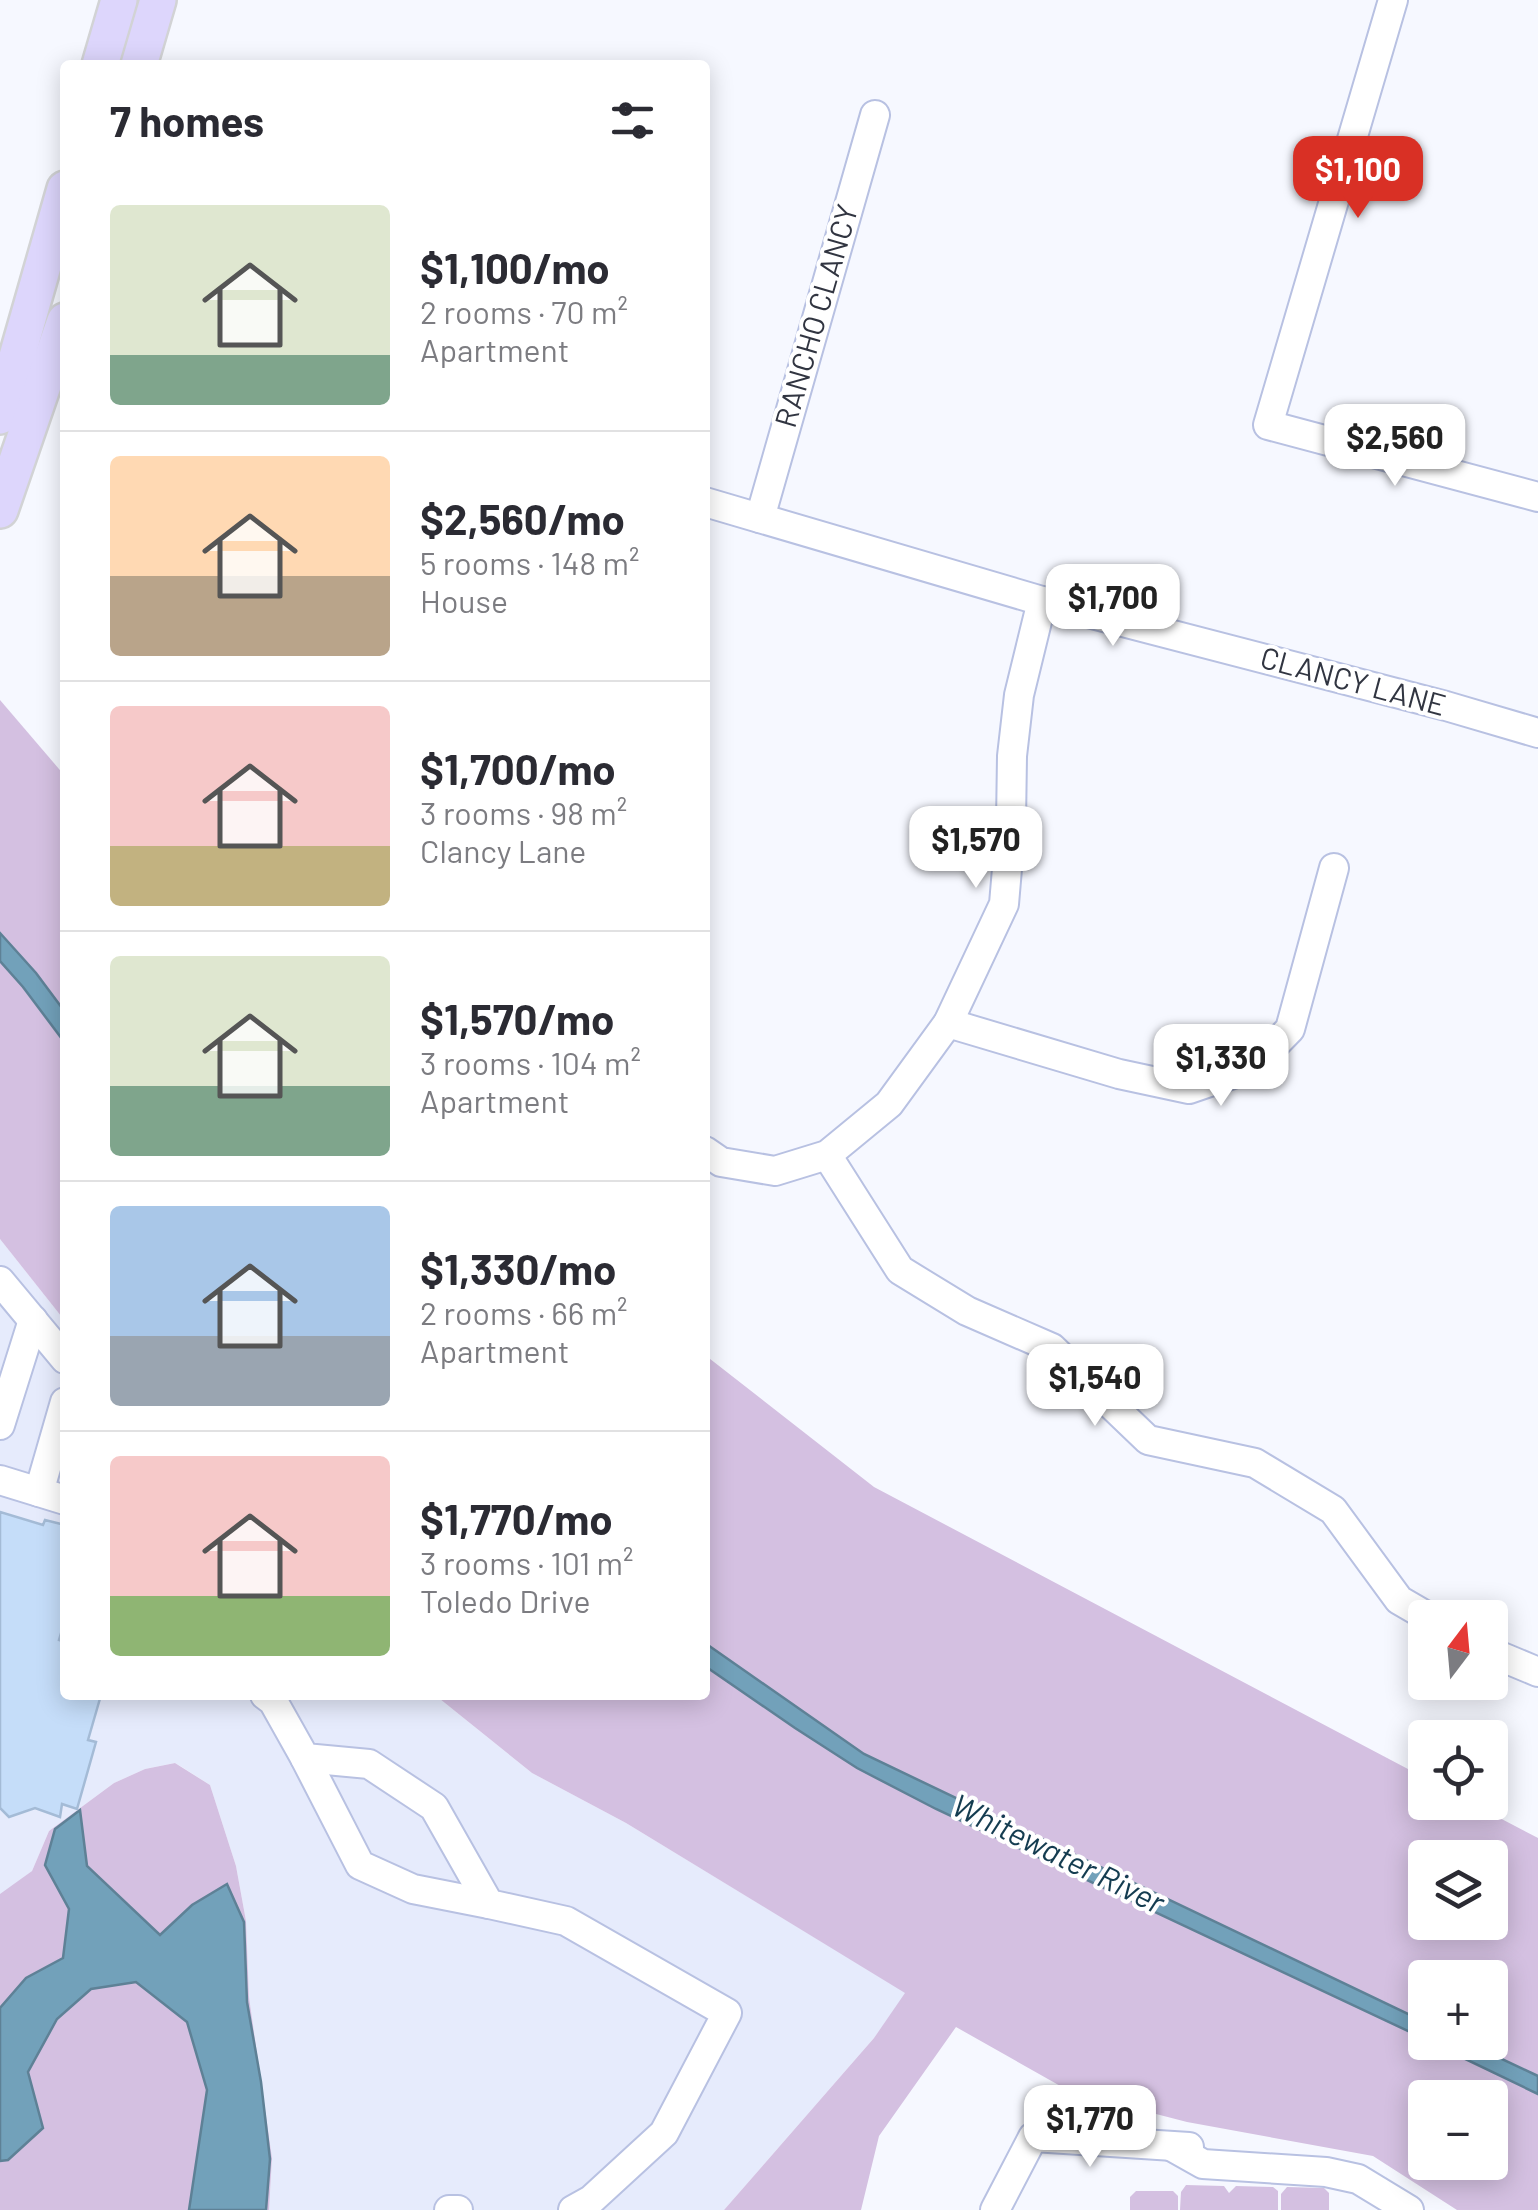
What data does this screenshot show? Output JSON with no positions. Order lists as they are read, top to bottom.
{
  "streets": {
    "street": ["RANCHO CLANCY", "CLANCY LANE"]
  },
  "crossings": [
    ["RANCHO CLANCY", "CLANCY LANE"]
  ],
  "water": ["Whitewater River"],
  "north": "top",
  "page": {
    "heading": "7 homes",
    "price": [
      "$1,100",
      "$2,560",
      "$1,700",
      "$1,570",
      "$1,330",
      "$1,540",
      "$1,770"
    ],
    "list": [
      {
        "name": "$1,100/mo",
        "note": "2 rooms · 70 m² · Apartment"
      },
      {
        "name": "$2,560/mo",
        "note": "5 rooms · 148 m² · House"
      },
      {
        "name": "$1,700/mo",
        "note": "3 rooms · 98 m² · Clancy Lane"
      },
      {
        "name": "$1,570/mo",
        "note": "3 rooms · 104 m² · Apartment"
      },
      {
        "name": "$1,330/mo",
        "note": "2 rooms · 66 m² · Apartment"
      },
      {
        "name": "$1,770/mo",
        "note": "3 rooms · 101 m² · Toledo Drive"
      }
    ],
    "map_buttons": ["+", "−"]
  }
}
